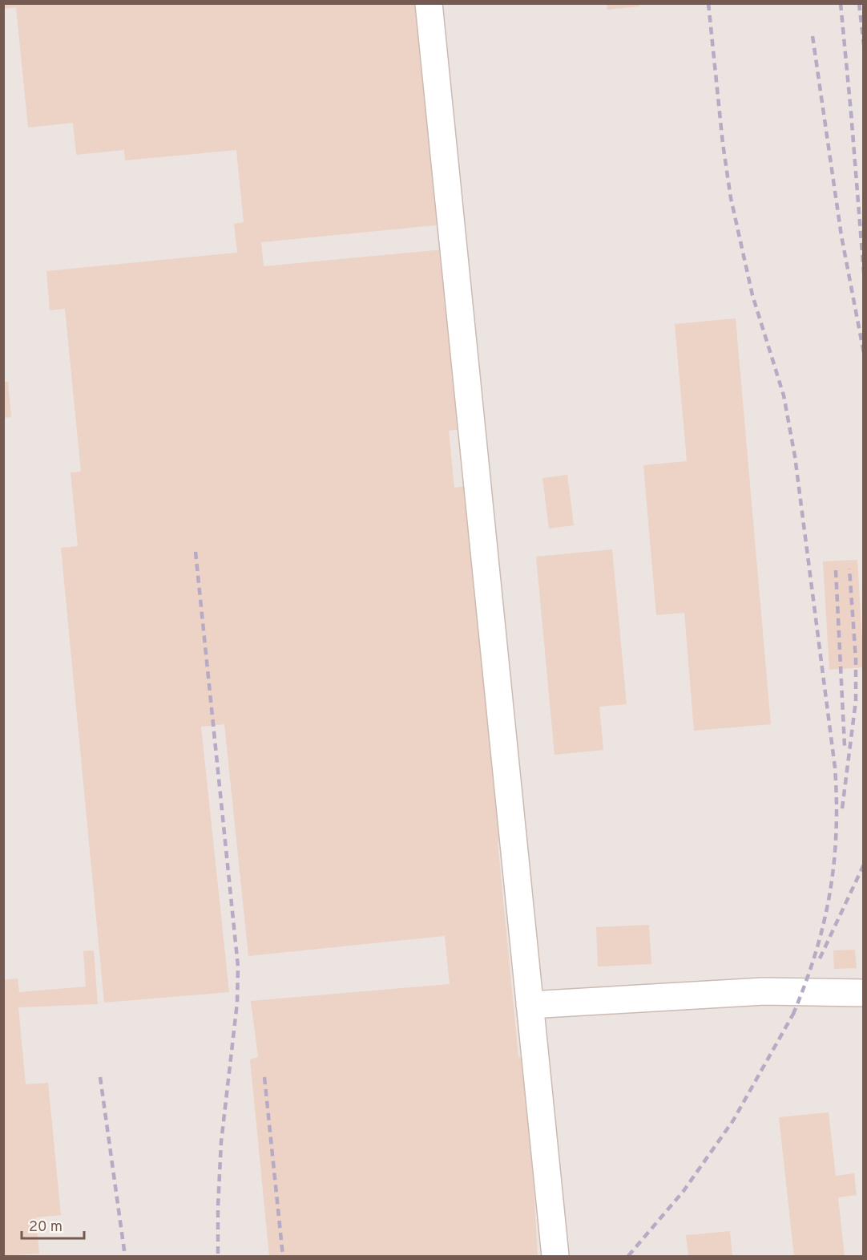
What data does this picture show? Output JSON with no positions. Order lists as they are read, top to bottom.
{
  "scale_bar": "20 m"
}
